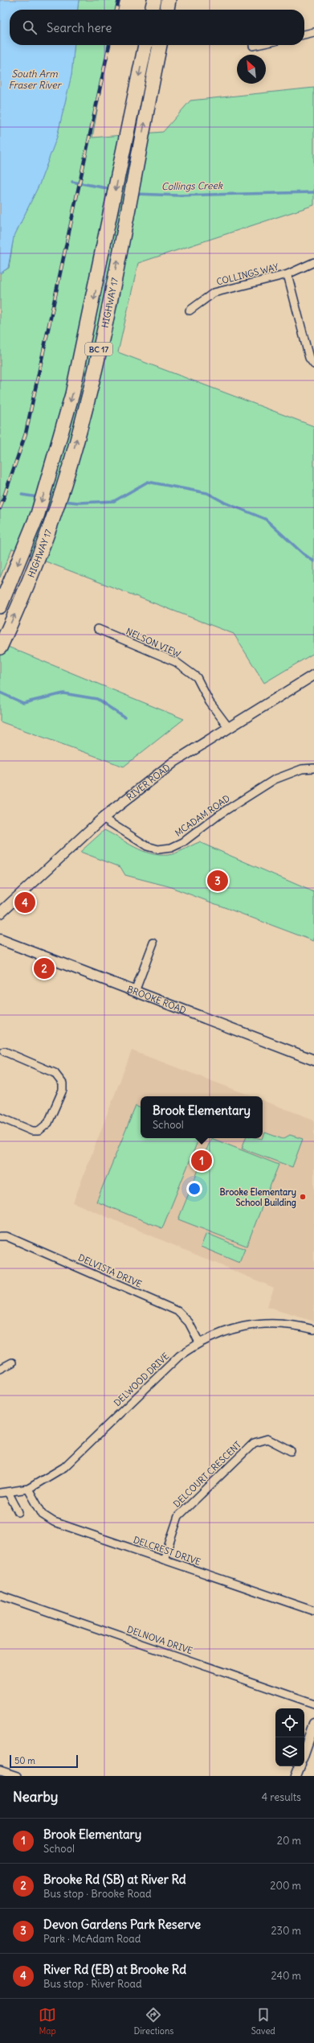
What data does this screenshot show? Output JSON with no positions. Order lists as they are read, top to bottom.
{
  "streets": {
    "highway": ["HIGHWAY 17", "BC 17"],
    "street": [
      "COLLINGS WAY",
      "NELSON VIEW",
      "RIVER ROAD",
      "MCADAM ROAD",
      "BROOKE ROAD",
      "DELVISTA DRIVE",
      "DELWOOD DRIVE",
      "DELCOURT CRESCENT",
      "DELCREST DRIVE",
      "DELNOVA DRIVE"
    ]
  },
  "crossings": [
    ["NELSON VIEW", "RIVER ROAD"],
    ["RIVER ROAD", "MCADAM ROAD"],
    ["DELVISTA DRIVE", "DELWOOD DRIVE"],
    ["DELWOOD DRIVE", "DELCREST DRIVE"],
    ["DELCOURT CRESCENT", "DELCREST DRIVE"]
  ],
  "water": ["South Arm Fraser River", "Collings Creek"],
  "places": ["Brooke Elementary School Building"],
  "scale_bar": "50 m",
  "north": "top left",
  "page": {
    "search": "Search here",
    "pins": [
      "3",
      "4",
      "2",
      "1"
    ],
    "popup": ["Brook Elementary", "School"],
    "scale": "50 m",
    "heading": ["Nearby", "4 results"],
    "list": [
      {
        "mark": "1",
        "name": "Brook Elementary",
        "note": "School",
        "value": "20 m"
      },
      {
        "mark": "2",
        "name": "Brooke Rd (SB) at River Rd",
        "note": "Bus stop · Brooke Road",
        "value": "200 m"
      },
      {
        "mark": "3",
        "name": "Devon Gardens Park Reserve",
        "note": "Park · McAdam Road",
        "value": "230 m"
      },
      {
        "mark": "4",
        "name": "River Rd (EB) at Brooke Rd",
        "note": "Bus stop · River Road",
        "value": "240 m"
      }
    ],
    "nav": ["Map", "Directions", "Saved"]
  }
}
